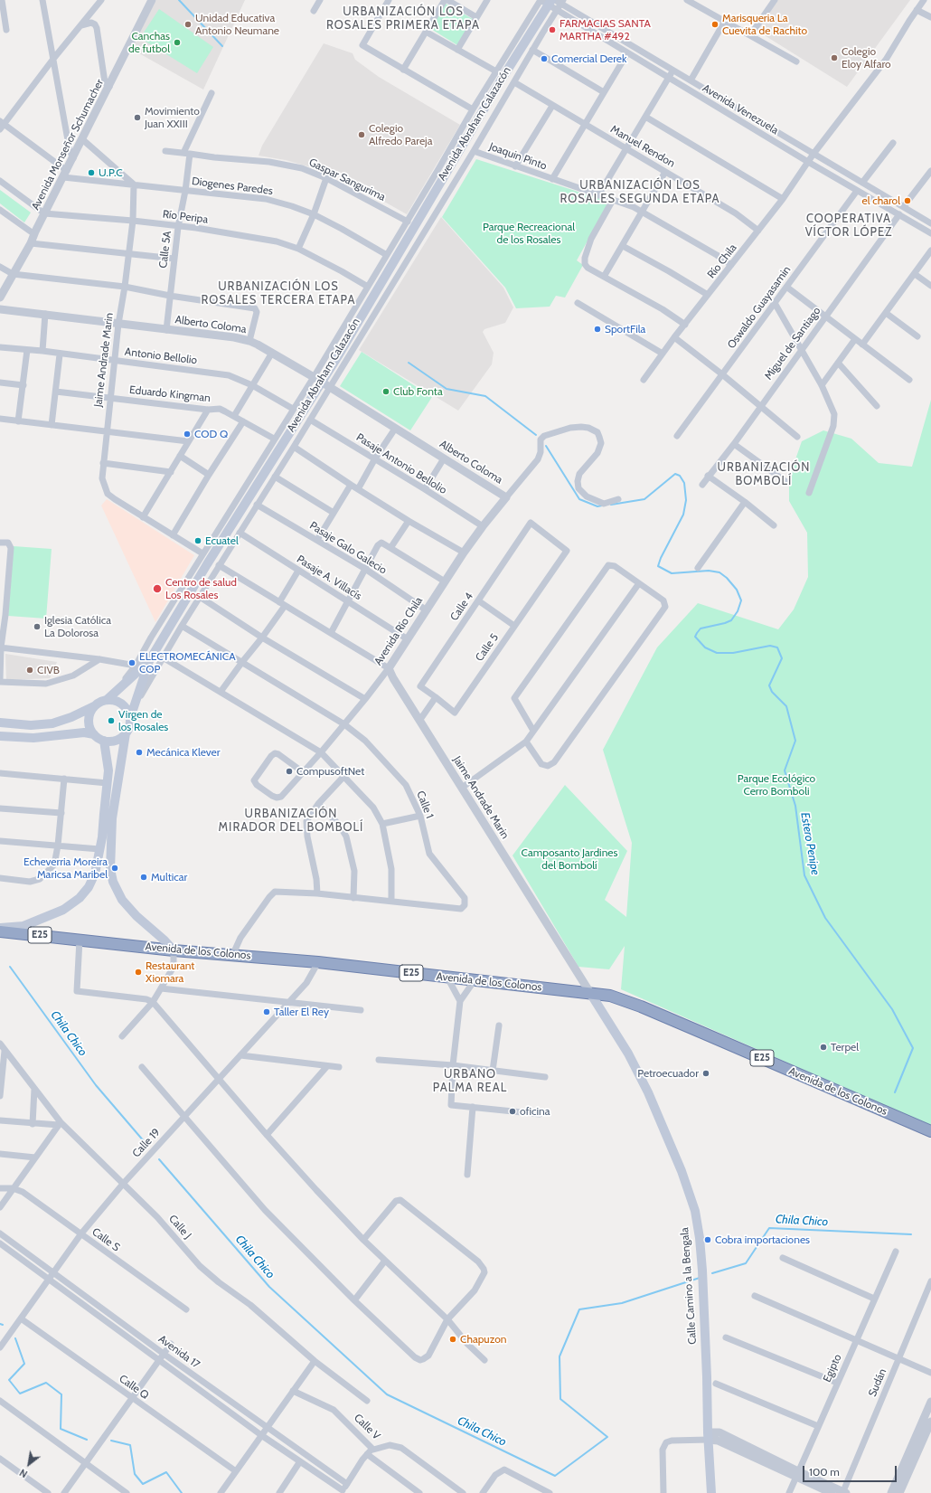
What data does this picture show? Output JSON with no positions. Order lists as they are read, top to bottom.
{
  "streets": {
    "highway": ["E25", "Avenida de los Colonos"],
    "main road": ["Avenida Abraham Calazacón", "Calle Camino a la Bengala"],
    "street": [
      "Avenida Venezuela",
      "Avenida Monseñor Schumacher",
      "Manuel Rendon",
      "Joaquin Pinto",
      "Gaspar Sangurima",
      "Diogenes Paredes",
      "Río Peripa",
      "Calle 5A",
      "Río Chila",
      "Oswaldo Guayasamin",
      "Alberto Coloma",
      "Miguel de Santiago",
      "Antonio Bellolio",
      "Jaime Andrade Marin",
      "Eduardo Kingman",
      "Pasaje Antonio Bellolio",
      "Pasaje Galo Galecio",
      "Pasaje A. Villacís",
      "Calle 4",
      "Avenida Río Chila",
      "Calle 5",
      "Calle 1",
      "Calle 19",
      "Calle J",
      "Calle S",
      "Avenida 17",
      "Egipto",
      "Sudán",
      "Calle Q",
      "Calle V"
    ]
  },
  "crossings": [
    ["Avenida Venezuela", "Avenida Abraham Calazacón"],
    ["Avenida Venezuela", "Río Chila"],
    ["Avenida Venezuela", "Oswaldo Guayasamin"],
    ["Avenida Venezuela", "Miguel de Santiago"],
    ["Avenida Abraham Calazacón", "Manuel Rendon"],
    ["Avenida Abraham Calazacón", "Joaquin Pinto"],
    ["Avenida Abraham Calazacón", "Gaspar Sangurima"],
    ["Avenida Abraham Calazacón", "Diogenes Paredes"],
    ["Avenida Abraham Calazacón", "Río Peripa"],
    ["Avenida Abraham Calazacón", "Alberto Coloma"],
    ["Avenida Abraham Calazacón", "Antonio Bellolio"],
    ["Avenida Abraham Calazacón", "Jaime Andrade Marin"],
    ["Avenida Abraham Calazacón", "Eduardo Kingman"],
    ["Avenida Abraham Calazacón", "Pasaje Antonio Bellolio"],
    ["Avenida Abraham Calazacón", "Pasaje Galo Galecio"],
    ["Avenida Abraham Calazacón", "Pasaje A. Villacís"],
    ["Avenida Abraham Calazacón", "Calle 1"],
    ["Avenida Monseñor Schumacher", "Diogenes Paredes"],
    ["Avenida Monseñor Schumacher", "Río Peripa"],
    ["Manuel Rendon", "Río Chila"],
    ["Joaquin Pinto", "Río Chila"],
    ["Gaspar Sangurima", "Calle 5A"],
    ["Diogenes Paredes", "Calle 5A"],
    ["Diogenes Paredes", "Jaime Andrade Marin"],
    ["Río Peripa", "Calle 5A"],
    ["Río Peripa", "Jaime Andrade Marin"],
    ["Calle 5A", "Alberto Coloma"],
    ["Alberto Coloma", "Jaime Andrade Marin"],
    ["Alberto Coloma", "Avenida Río Chila"],
    ["Antonio Bellolio", "Jaime Andrade Marin"],
    ["Jaime Andrade Marin", "Eduardo Kingman"],
    ["Jaime Andrade Marin", "Avenida Río Chila"],
    ["Jaime Andrade Marin", "Avenida de los Colonos"],
    ["Jaime Andrade Marin", "Calle Camino a la Bengala"],
    ["Pasaje Antonio Bellolio", "Avenida Río Chila"],
    ["Pasaje Galo Galecio", "Avenida Río Chila"],
    ["Pasaje A. Villacís", "Avenida Río Chila"],
    ["Calle 4", "Calle 5"],
    ["Avenida Río Chila", "Calle 1"],
    ["Avenida de los Colonos", "Calle 19"],
    ["Avenida de los Colonos", "Calle Camino a la Bengala"],
    ["Calle 19", "Calle J"],
    ["Calle 19", "Calle S"],
    ["Calle 19", "Avenida 17"],
    ["Calle 19", "Calle Q"]
  ],
  "districts": [
    "URBANIZACIÓN LOS ROSALES PRIMERA ETAPA",
    "URBANIZACIÓN LOS ROSALES SEGUNDA ETAPA",
    "COOPERATIVA VÍCTOR LÓPEZ",
    "URBANIZACIÓN LOS ROSALES TERCERA ETAPA",
    "URBANIZACIÓN BOMBOLÍ",
    "URBANIZACIÓN MIRADOR DEL BOMBOLÍ",
    "URBANO PALMA REAL"
  ],
  "water": ["Estero Penipe", "Chila Chico"],
  "parks": ["Parque Recreacional de los Rosales", "Parque Ecológico Cerro Bomboli", "Camposanto Jardines del Bombolí"],
  "places": [
    "Unidad Educativa Antonio Neumane",
    "Marisqueria La Cuevita de Rachito",
    "FARMACIAS SANTA MARTHA #492",
    "Canchas de futbol",
    "Colegio Eloy Alfaro",
    "Comercial Derek",
    "Movimiento Juan XXIII",
    "Colegio Alfredo Pareja",
    "U.P.C",
    "el charol",
    "SportFila",
    "Club Fonta",
    "COD Q",
    "Ecuatel",
    "Centro de salud Los Rosales",
    "Iglesia Católica La Dolorosa",
    "ELECTROMECÁNICA COP",
    "CIVB",
    "Virgen de los Rosales",
    "Mecánica Klever",
    "CompusoftNet",
    "Echeverria Moreira Maricsa Maribel",
    "Multicar",
    "Restaurant Xiomara",
    "Taller El Rey",
    "Terpel",
    "Petroecuador",
    "oficina",
    "Cobra importaciones",
    "Chapuzon"
  ],
  "scale_bar": "100 m",
  "north": "bottom left"
}
